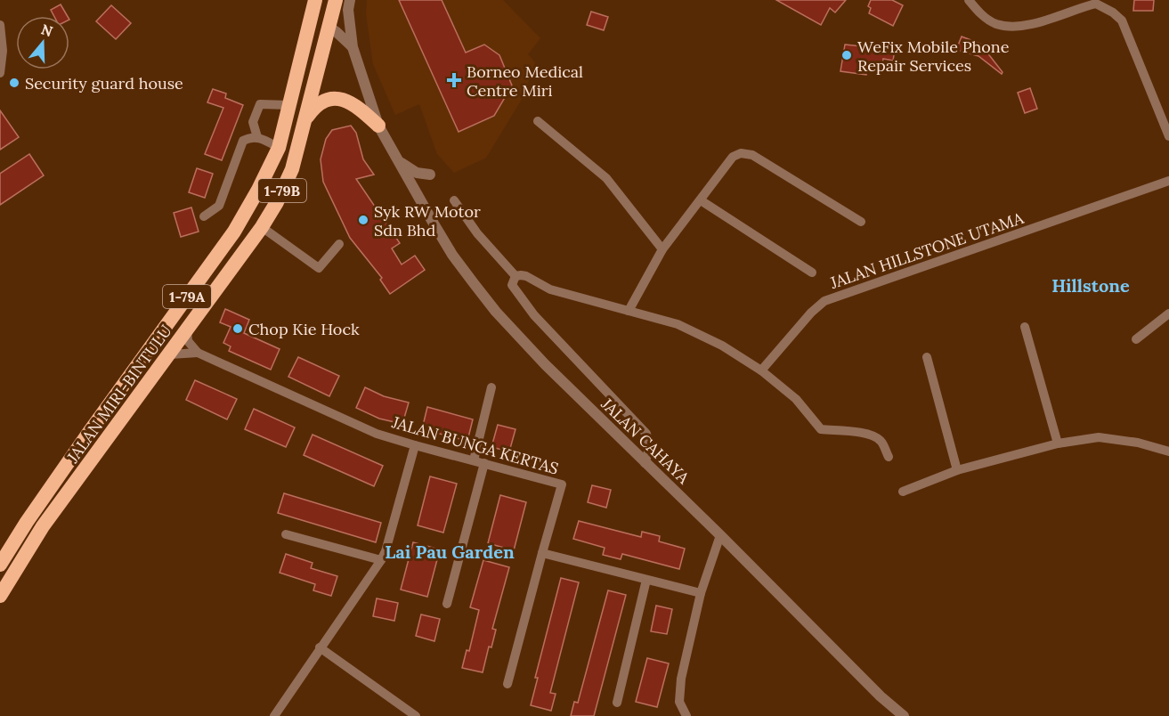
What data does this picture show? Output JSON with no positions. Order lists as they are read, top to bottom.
{
  "streets": {
    "highway": ["1-79B", "1-79A", "JALAN MIRI-BINTULU"],
    "street": ["JALAN HILLSTONE UTAMA", "JALAN CAHAYA", "JALAN BUNGA KERTAS"]
  },
  "crossings": [
    ["JALAN MIRI-BINTULU", "JALAN BUNGA KERTAS"]
  ],
  "districts": ["Hillstone", "Lai Pau Garden"],
  "places": {
    "other": [
      "WeFix Mobile Phone Repair Services",
      "Security guard house",
      "Syk RW Motor Sdn Bhd",
      "Chop Kie Hock"
    ],
    "health": ["Borneo Medical Centre Miri"]
  },
  "north": "top"
}
